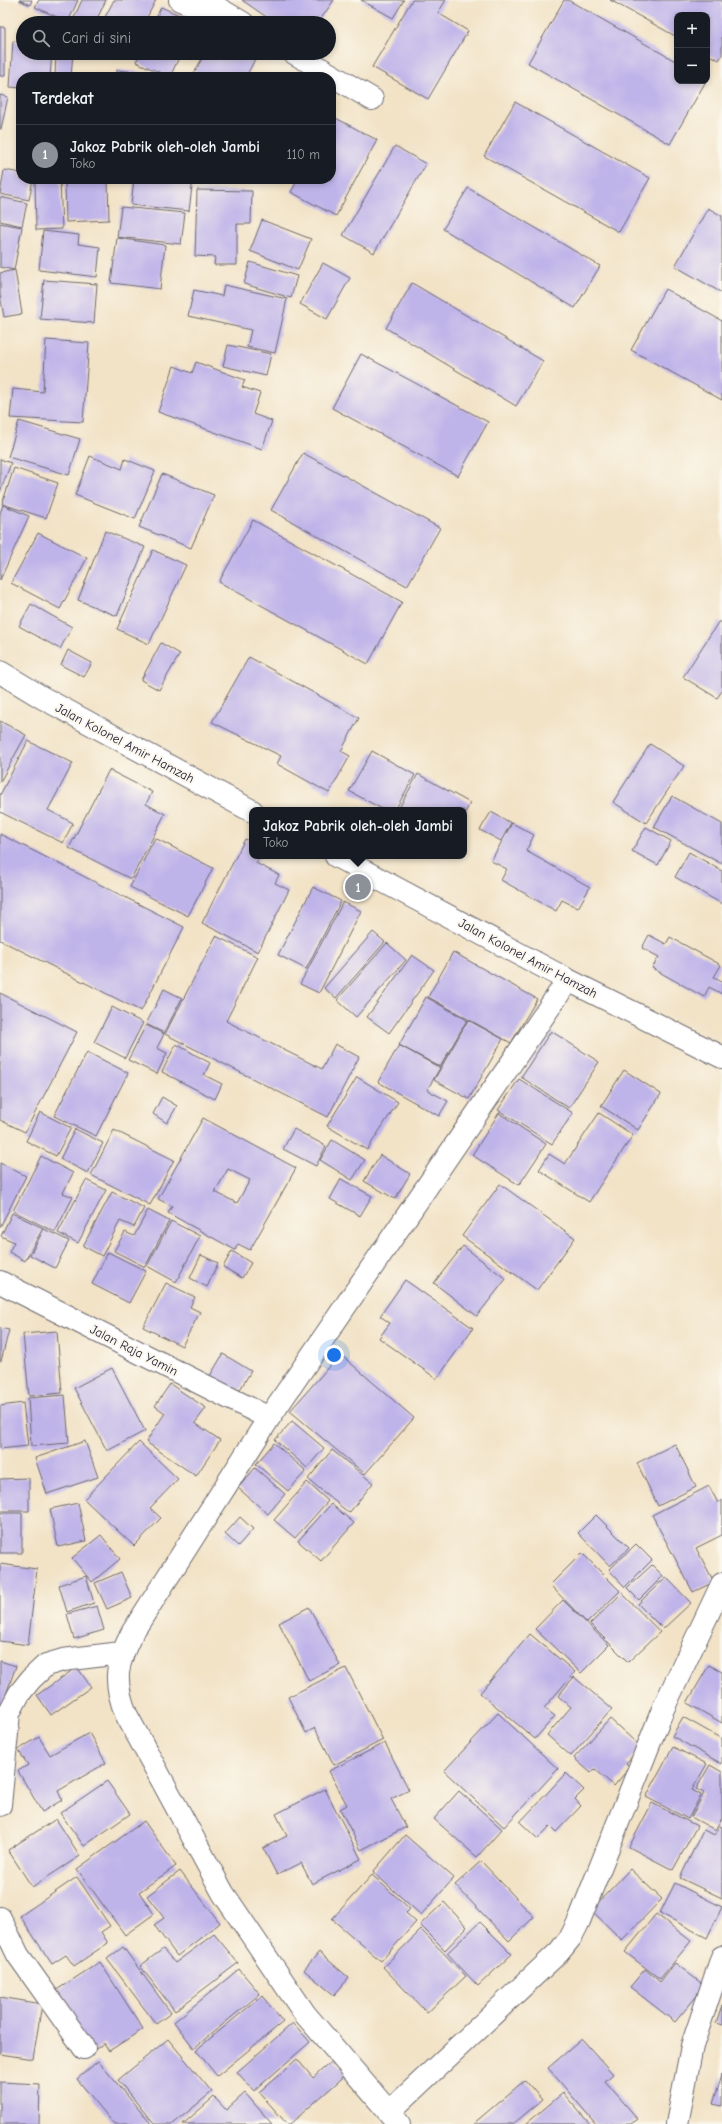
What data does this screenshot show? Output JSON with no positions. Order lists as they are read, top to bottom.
{
  "streets": {
    "street": ["Jalan Kolonel Amir Hamzah", "Jalan Raja Yamin"]
  },
  "page": {
    "map_buttons": ["+", "−"],
    "search": "Cari di sini",
    "heading": "Terdekat",
    "list": [
      {
        "mark": "1",
        "name": "Jakoz Pabrik oleh-oleh Jambi",
        "note": "Toko",
        "value": "110 m"
      }
    ],
    "popup": ["Jakoz Pabrik oleh-oleh Jambi", "Toko"],
    "pins": "1"
  }
}
